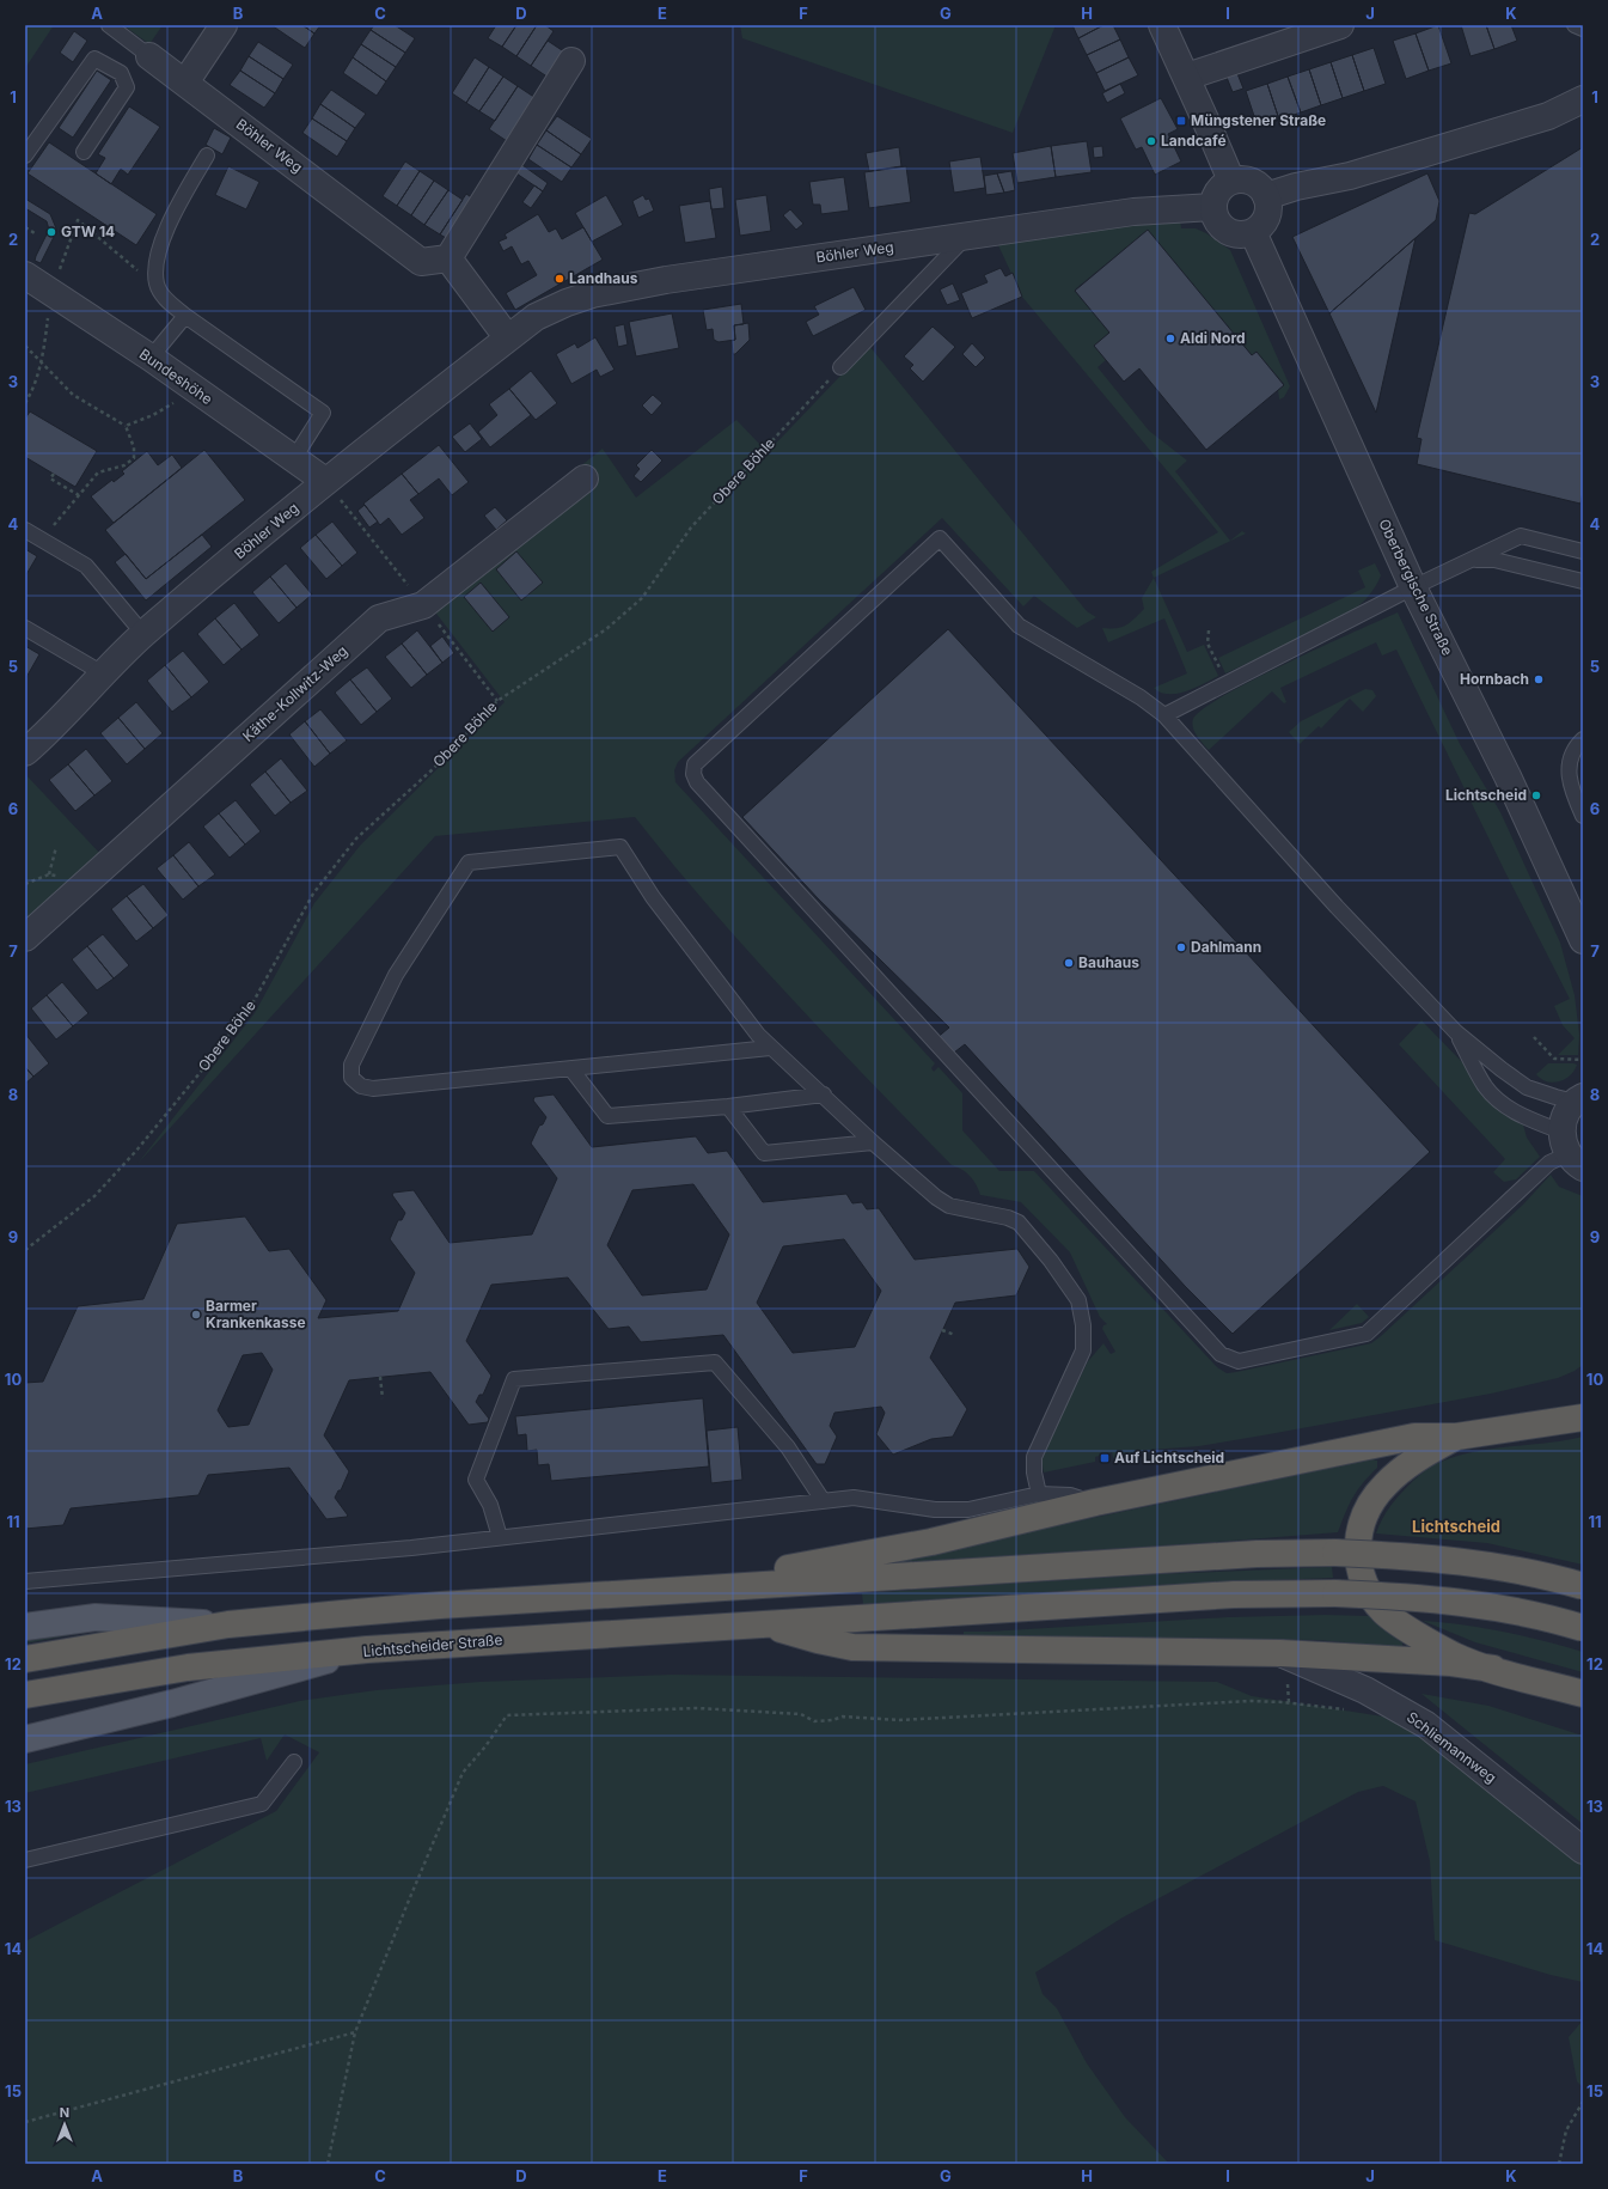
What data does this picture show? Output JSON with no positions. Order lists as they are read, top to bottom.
{
  "streets": {
    "highway": ["Lichtscheider Straße"],
    "street": [
      "Böhler Weg",
      "Bundeshöhe",
      "Oberbergische Straße",
      "Käthe-Kollwitz-Weg",
      "Schliemannweg"
    ],
    "path": ["Obere Böhle"]
  },
  "crossings": [
    ["Böhler Weg", "Bundeshöhe"],
    ["Böhler Weg", "Oberbergische Straße"]
  ],
  "districts": ["Lichtscheid"],
  "places": {
    "transit": ["Müngstener Straße", "Auf Lichtscheid"],
    "other": [
      "Landcafé",
      "GTW 14",
      "Landhaus",
      "Aldi Nord",
      "Hornbach",
      "Lichtscheid",
      "Dahlmann",
      "Bauhaus",
      "Barmer Krankenkasse"
    ]
  },
  "north": "top",
  "grid": {
    "columns": [
      "A",
      "B",
      "C",
      "D",
      "E",
      "F",
      "G",
      "H",
      "I",
      "J",
      "K"
    ],
    "rows": [
      "1",
      "2",
      "3",
      "4",
      "5",
      "6",
      "7",
      "8",
      "9",
      "10",
      "11",
      "12",
      "13",
      "14",
      "15"
    ]
  }
}
